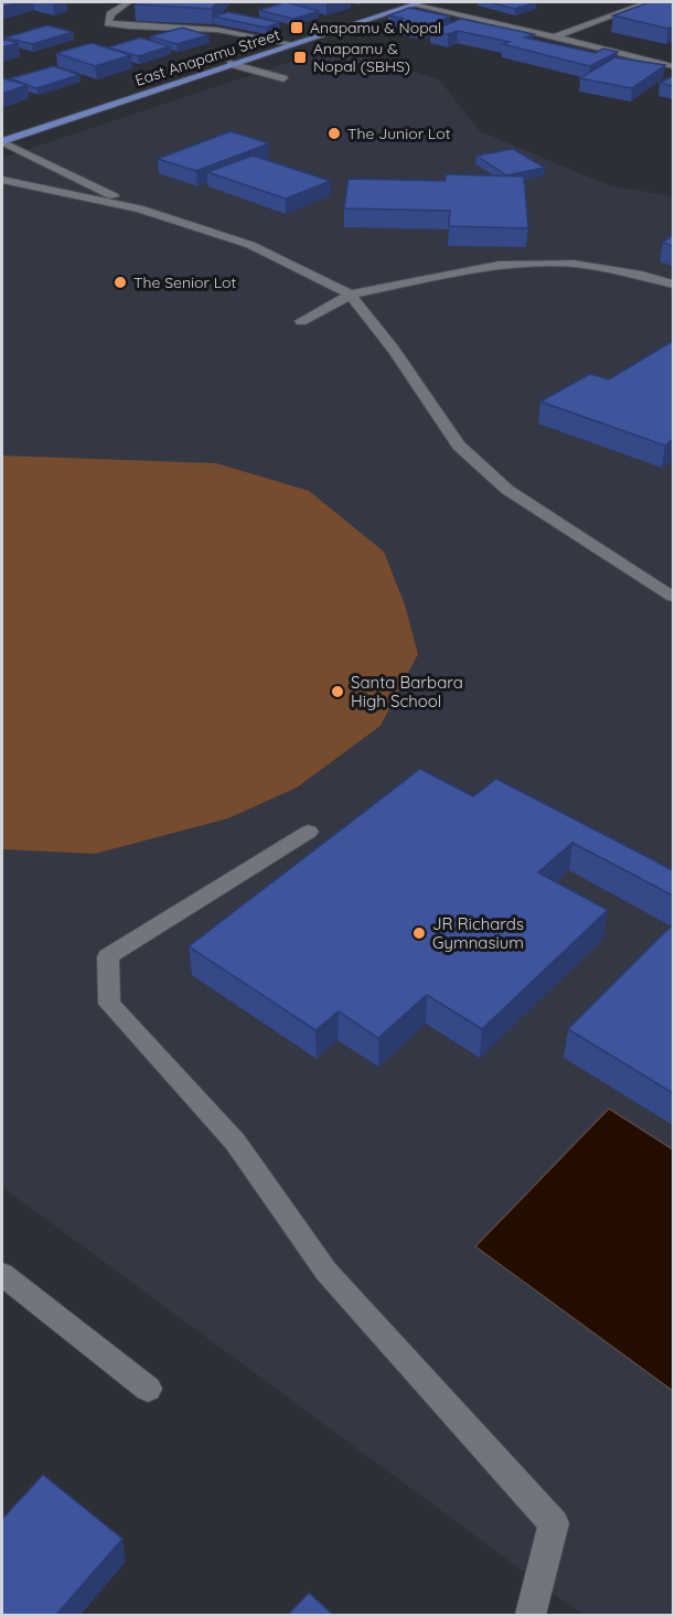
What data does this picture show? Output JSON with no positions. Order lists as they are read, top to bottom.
{
  "streets": {
    "main road": ["East Anapamu Street"]
  },
  "places": {
    "transit": ["Anapamu & Nopal", "Anapamu & Nopal (SBHS)"],
    "other": [
      "The Junior Lot",
      "The Senior Lot",
      "Santa Barbara High School",
      "JR Richards Gymnasium"
    ]
  }
}
